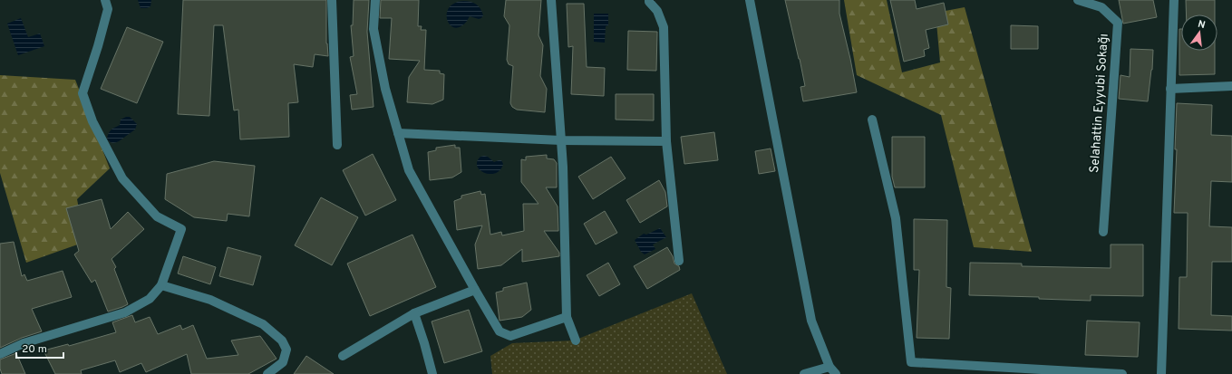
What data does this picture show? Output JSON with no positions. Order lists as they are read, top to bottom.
{
  "streets": {
    "street": ["Selahattin Eyyubi Sokağı"]
  },
  "scale_bar": "20 m",
  "north": "top"
}
